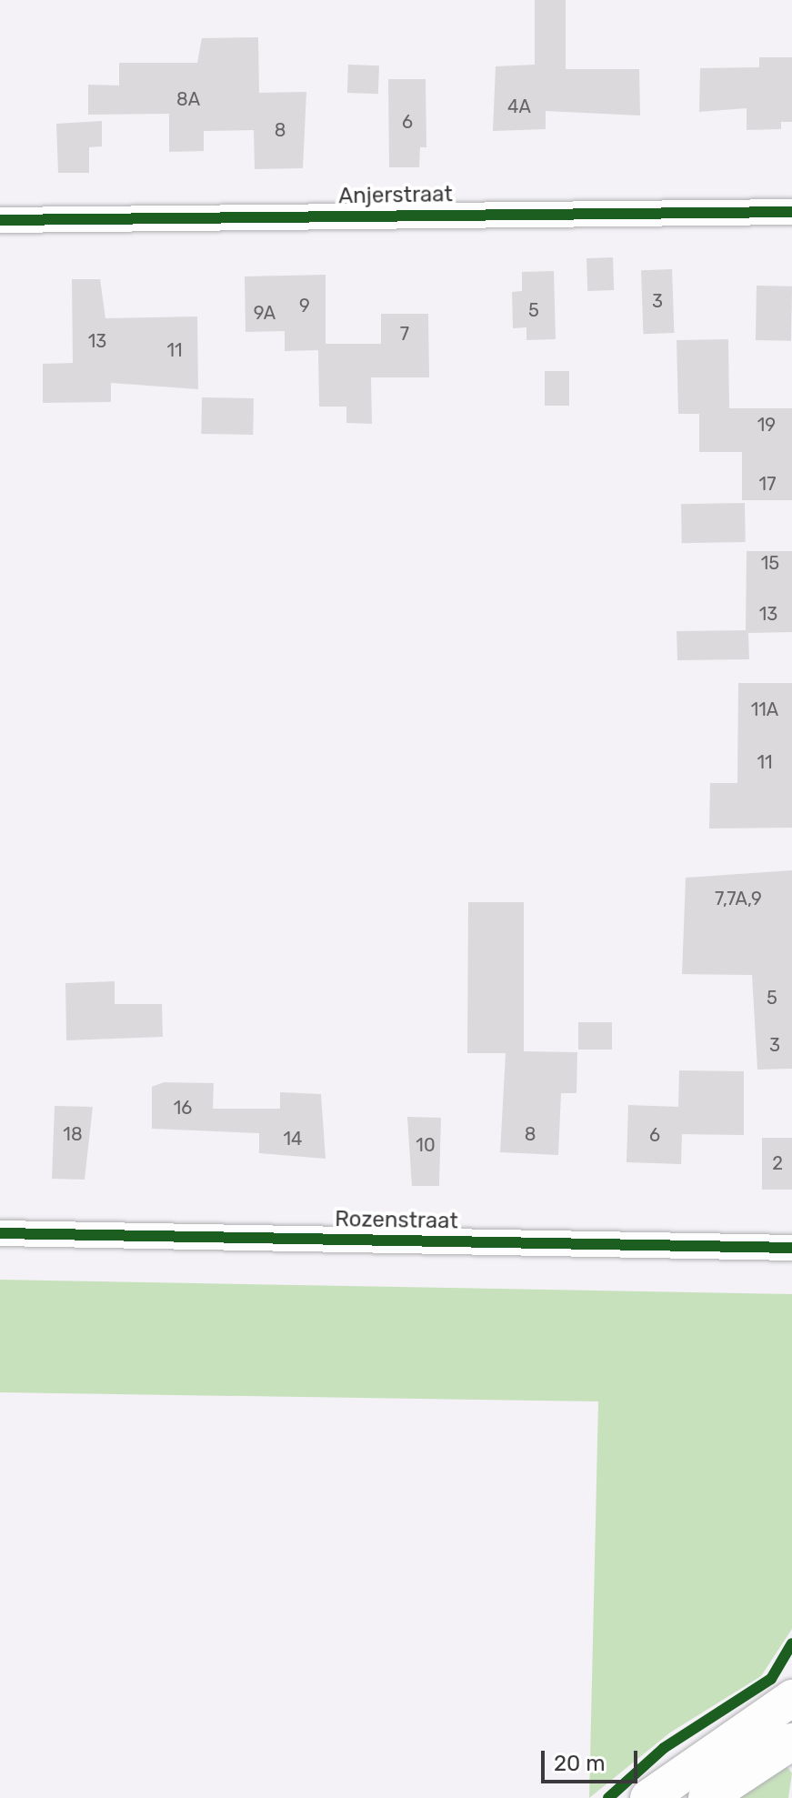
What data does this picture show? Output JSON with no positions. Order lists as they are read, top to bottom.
{
  "streets": {
    "street": ["Anjerstraat", "Rozenstraat"]
  },
  "house_numbers": [
    "8A",
    "4A",
    "6",
    "8",
    "3",
    "9",
    "5",
    "9A",
    "7",
    "13",
    "11",
    "19",
    "17",
    "15",
    "13",
    "11A",
    "11",
    "7,7A,9",
    "5",
    "3",
    "16",
    "18",
    "8",
    "6",
    "14",
    "10",
    "2"
  ],
  "scale_bar": "20 m"
}
